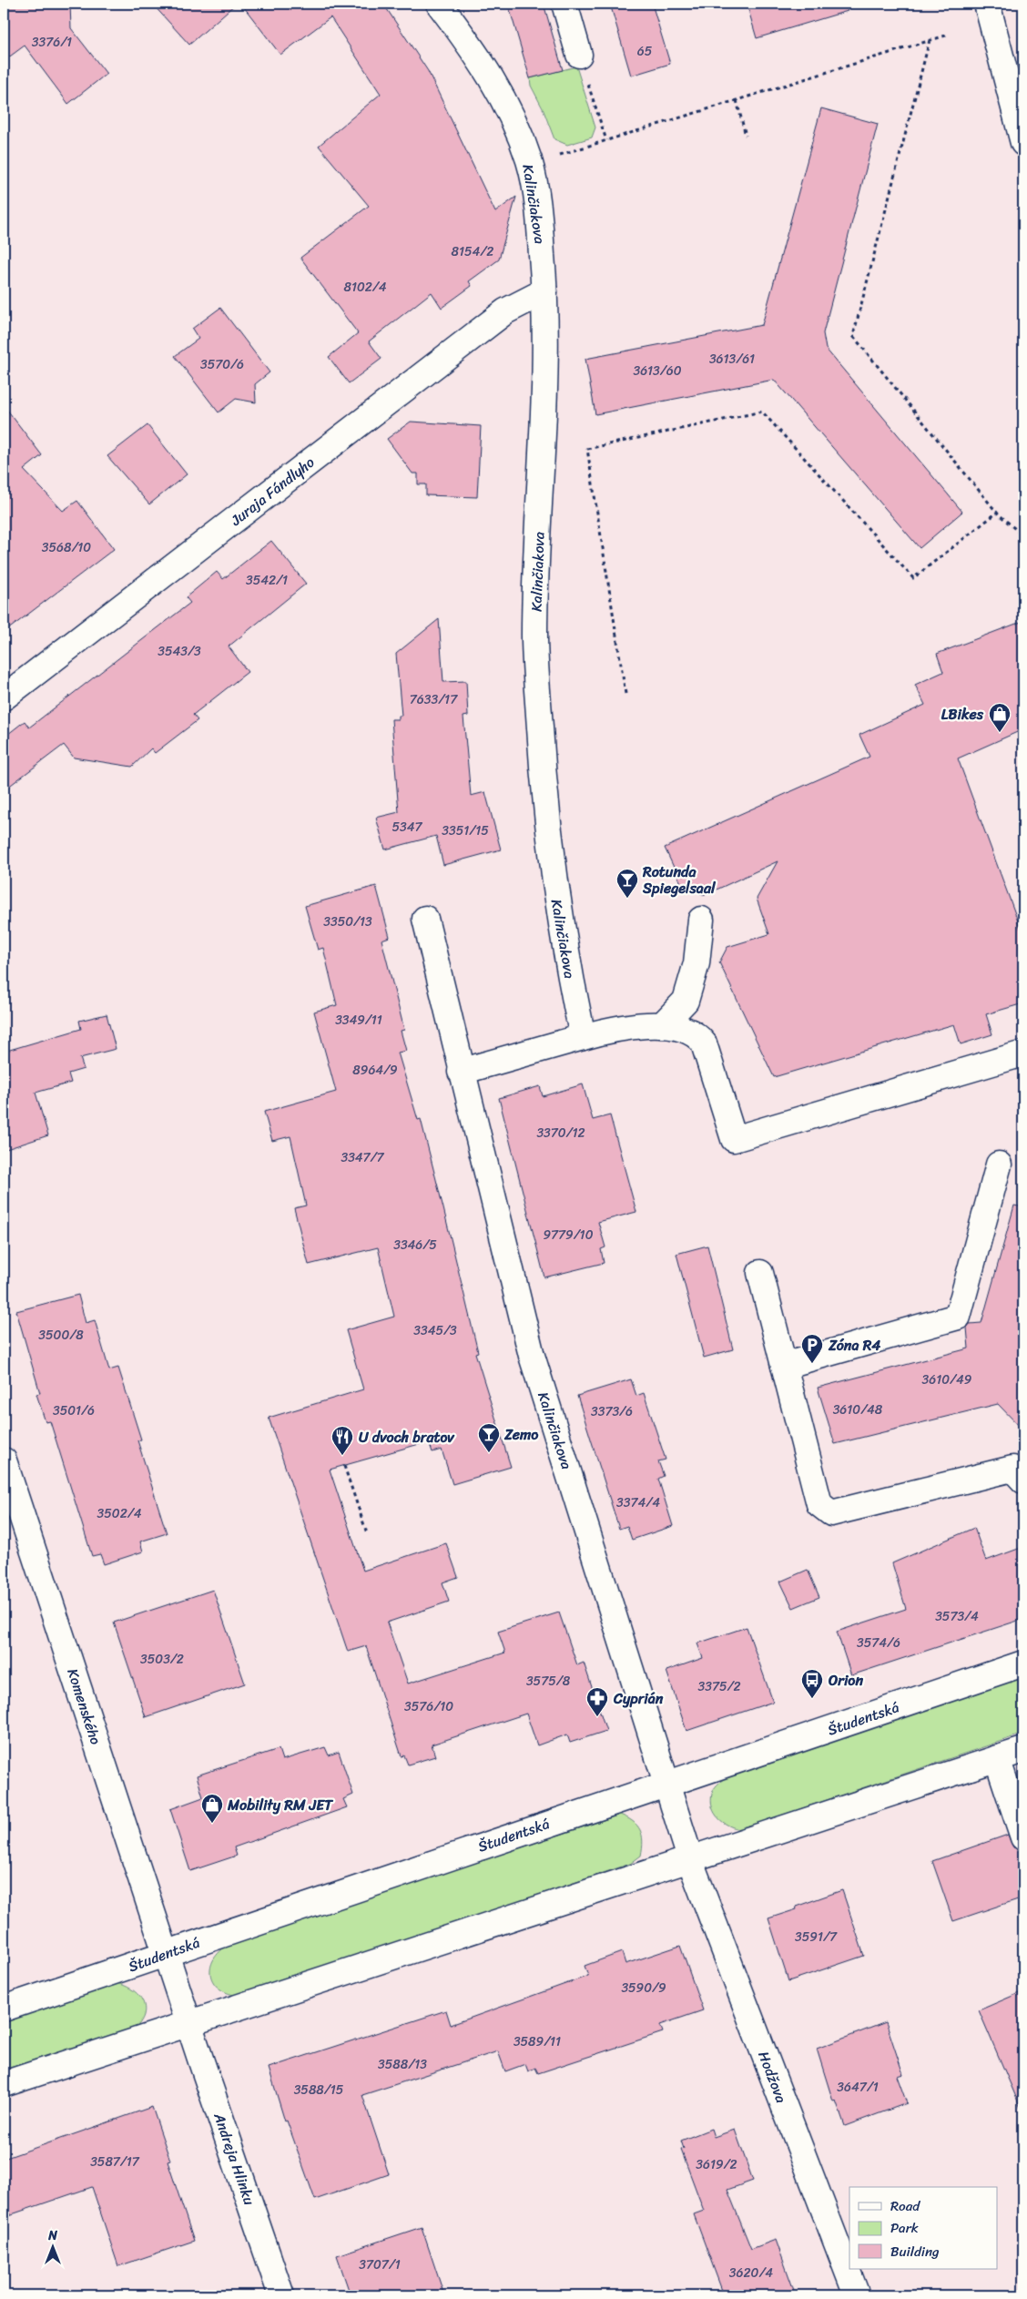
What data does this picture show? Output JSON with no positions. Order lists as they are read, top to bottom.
{
  "streets": {
    "street": [
      "Kalinčiakova",
      "Juraja Fándlyho",
      "Komenského",
      "Študentská",
      "Hodžova",
      "Andreja Hlinku"
    ]
  },
  "crossings": [
    ["Kalinčiakova", "Juraja Fándlyho"],
    ["Kalinčiakova", "Študentská"],
    ["Kalinčiakova", "Hodžova"],
    ["Komenského", "Študentská"],
    ["Komenského", "Andreja Hlinku"]
  ],
  "places": {
    "shop": ["LBikes", "Mobility RM JET"],
    "bar": ["Rotunda Spiegelsaal", "Zemo"],
    "parking": ["Zóna R4"],
    "restaurant": ["U dvoch bratov"],
    "bus stop": ["Orion"],
    "pharmacy": ["Cyprián"]
  },
  "house_numbers": [
    "3376/1",
    "65",
    "8154/2",
    "8102/4",
    "3613/61",
    "3570/6",
    "3613/60",
    "3568/10",
    "3542/1",
    "3543/3",
    "7633/17",
    "5347",
    "3351/15",
    "3350/13",
    "3349/11",
    "8964/9",
    "3370/12",
    "3347/7",
    "9779/10",
    "3346/5",
    "3345/3",
    "3500/8",
    "3610/49",
    "3610/48",
    "3501/6",
    "3373/6",
    "3374/4",
    "3502/4",
    "3573/4",
    "3574/6",
    "3503/2",
    "3575/8",
    "3375/2",
    "3576/10",
    "3591/7",
    "3590/9",
    "3589/11",
    "3588/13",
    "3647/1",
    "3588/15",
    "3587/17",
    "3619/2",
    "3707/1",
    "3620/4"
  ],
  "legend": ["Road", "Park", "Building"],
  "north": "top"
}
